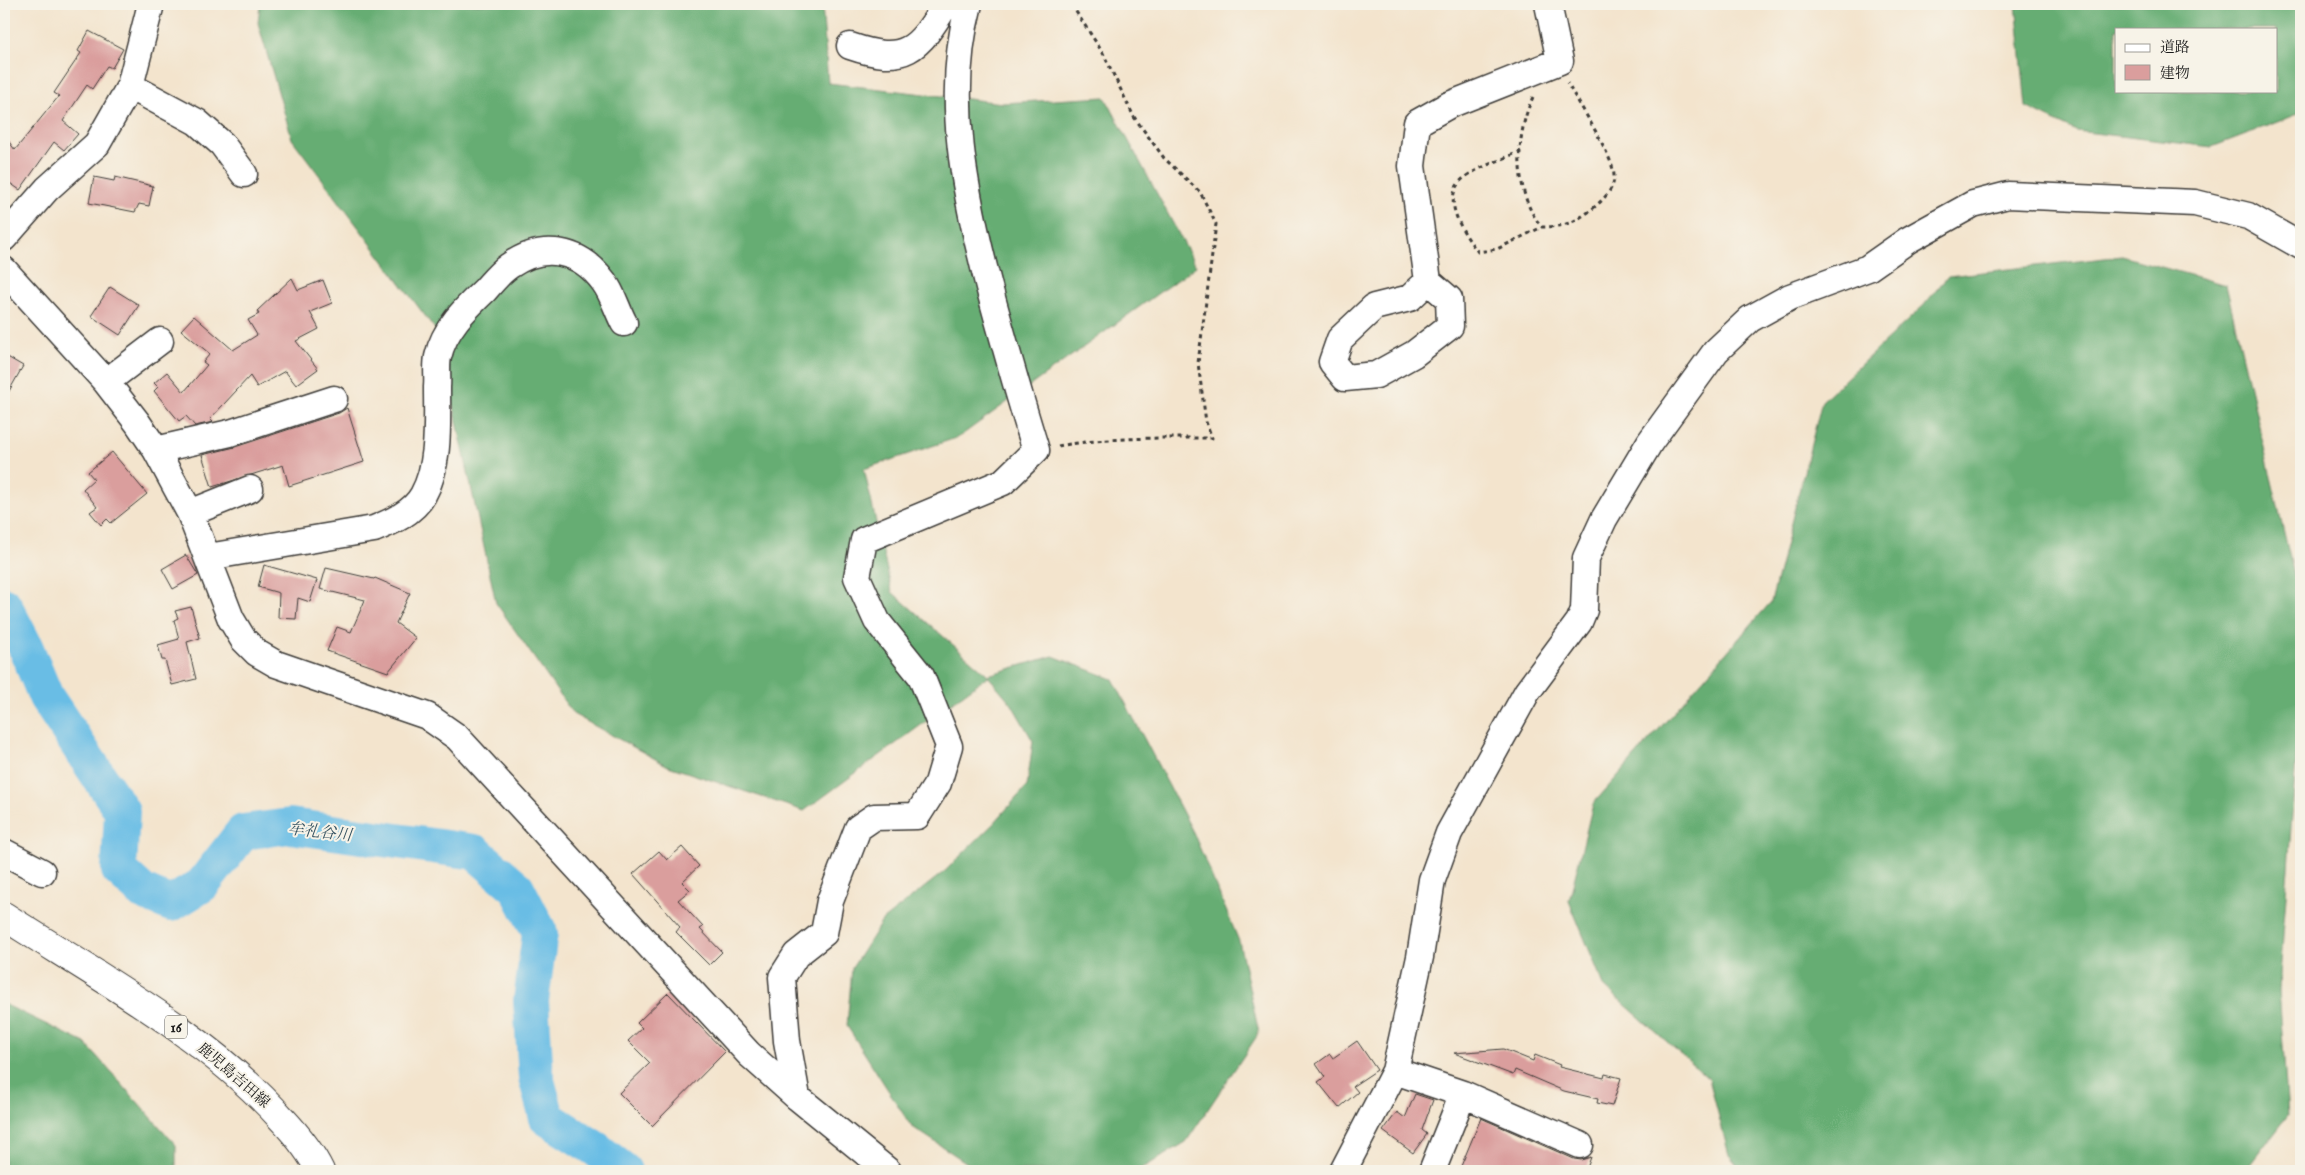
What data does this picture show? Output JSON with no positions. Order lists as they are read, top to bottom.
{
  "streets": {
    "main road": ["16", "鹿児島吉田線"]
  },
  "water": ["牟礼谷川"],
  "legend": ["道路", "建物"]
}
